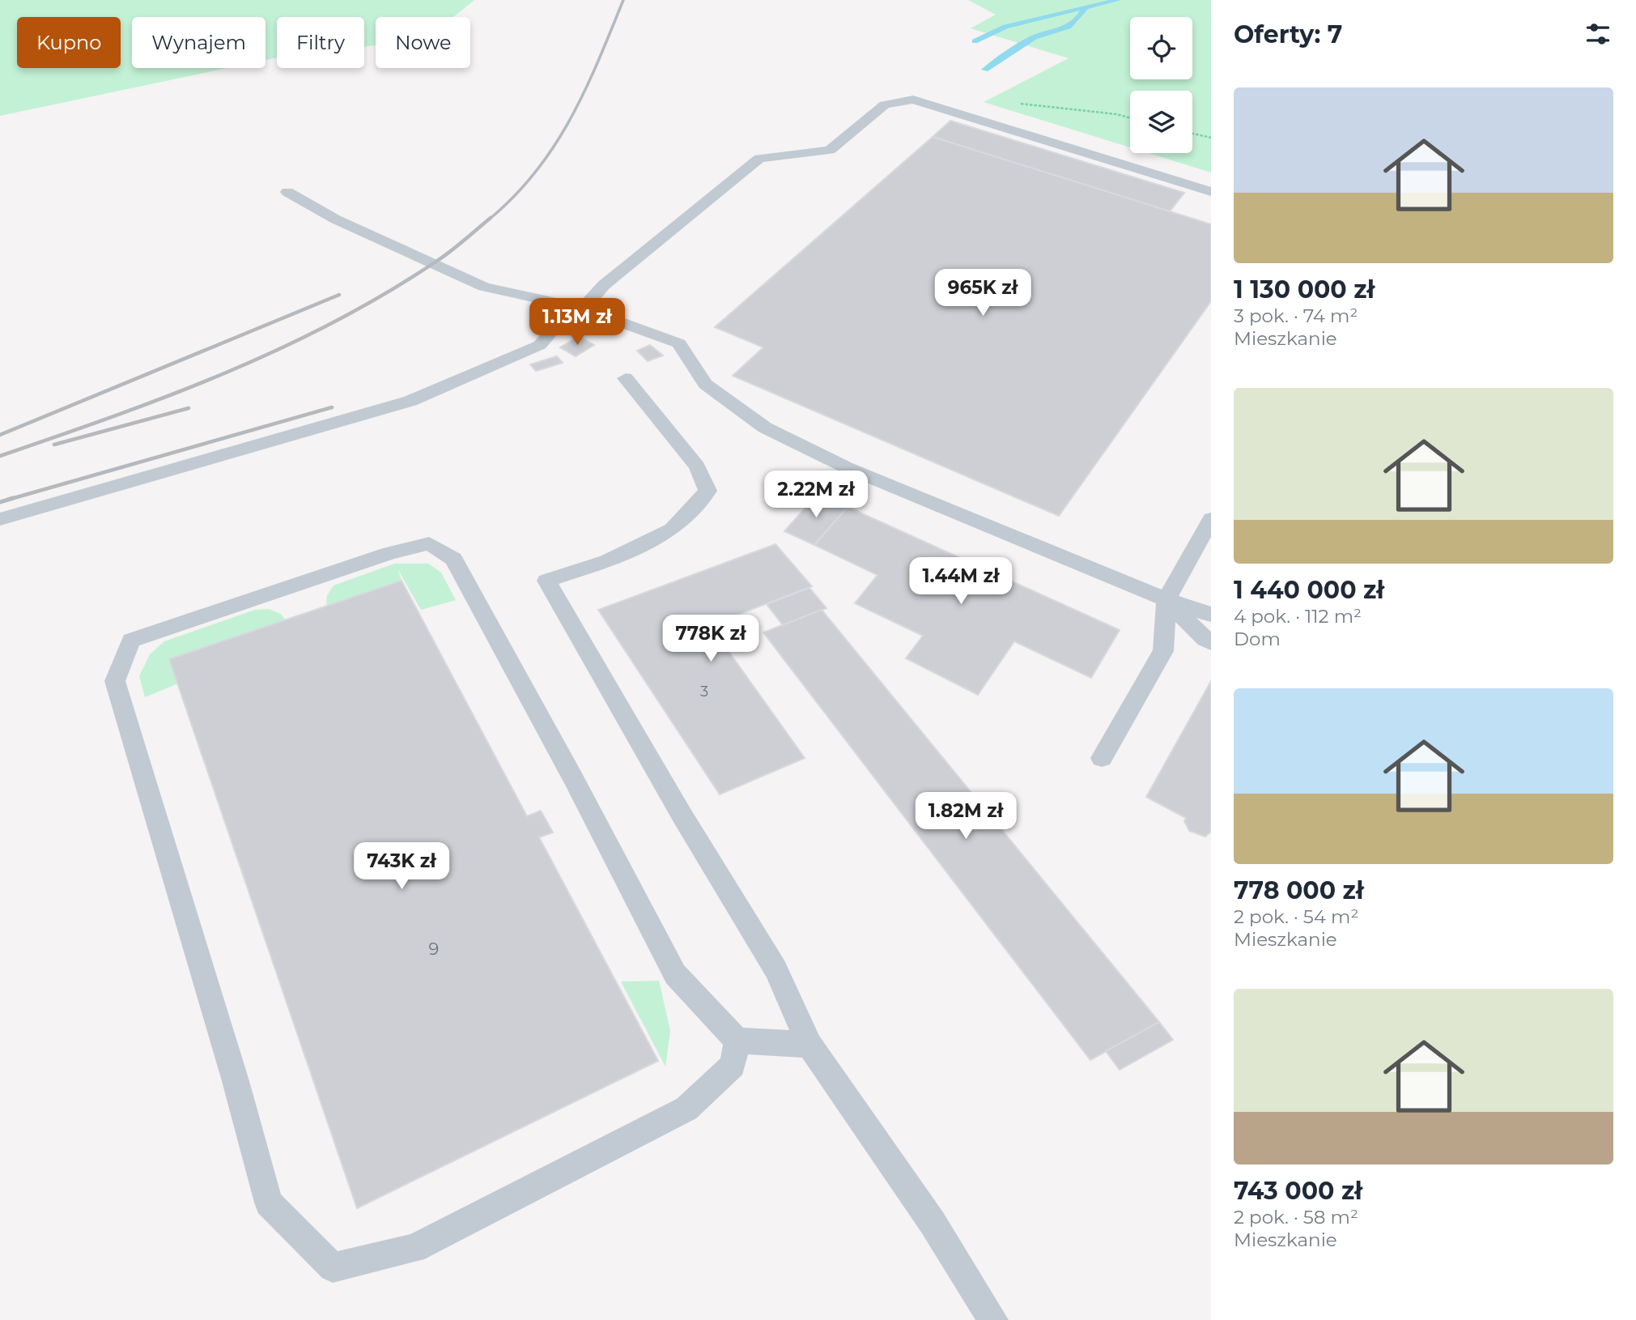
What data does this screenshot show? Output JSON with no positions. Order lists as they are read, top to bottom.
{
  "house_numbers": ["3", "9"],
  "page": {
    "heading": "Oferty: 7",
    "chip": [
      "Kupno",
      "Wynajem",
      "Filtry",
      "Nowe"
    ],
    "list": [
      {
        "name": "1 130 000 zł",
        "note": "3 pok. · 74 m² · Mieszkanie"
      },
      {
        "name": "1 440 000 zł",
        "note": "4 pok. · 112 m² · Dom"
      },
      {
        "name": "778 000 zł",
        "note": "2 pok. · 54 m² · Mieszkanie"
      },
      {
        "name": "743 000 zł",
        "note": "2 pok. · 58 m² · Mieszkanie"
      }
    ],
    "price": [
      "965K zł",
      "1.13M zł",
      "2.22M zł",
      "1.44M zł",
      "778K zł",
      "1.82M zł",
      "743K zł"
    ]
  }
}
